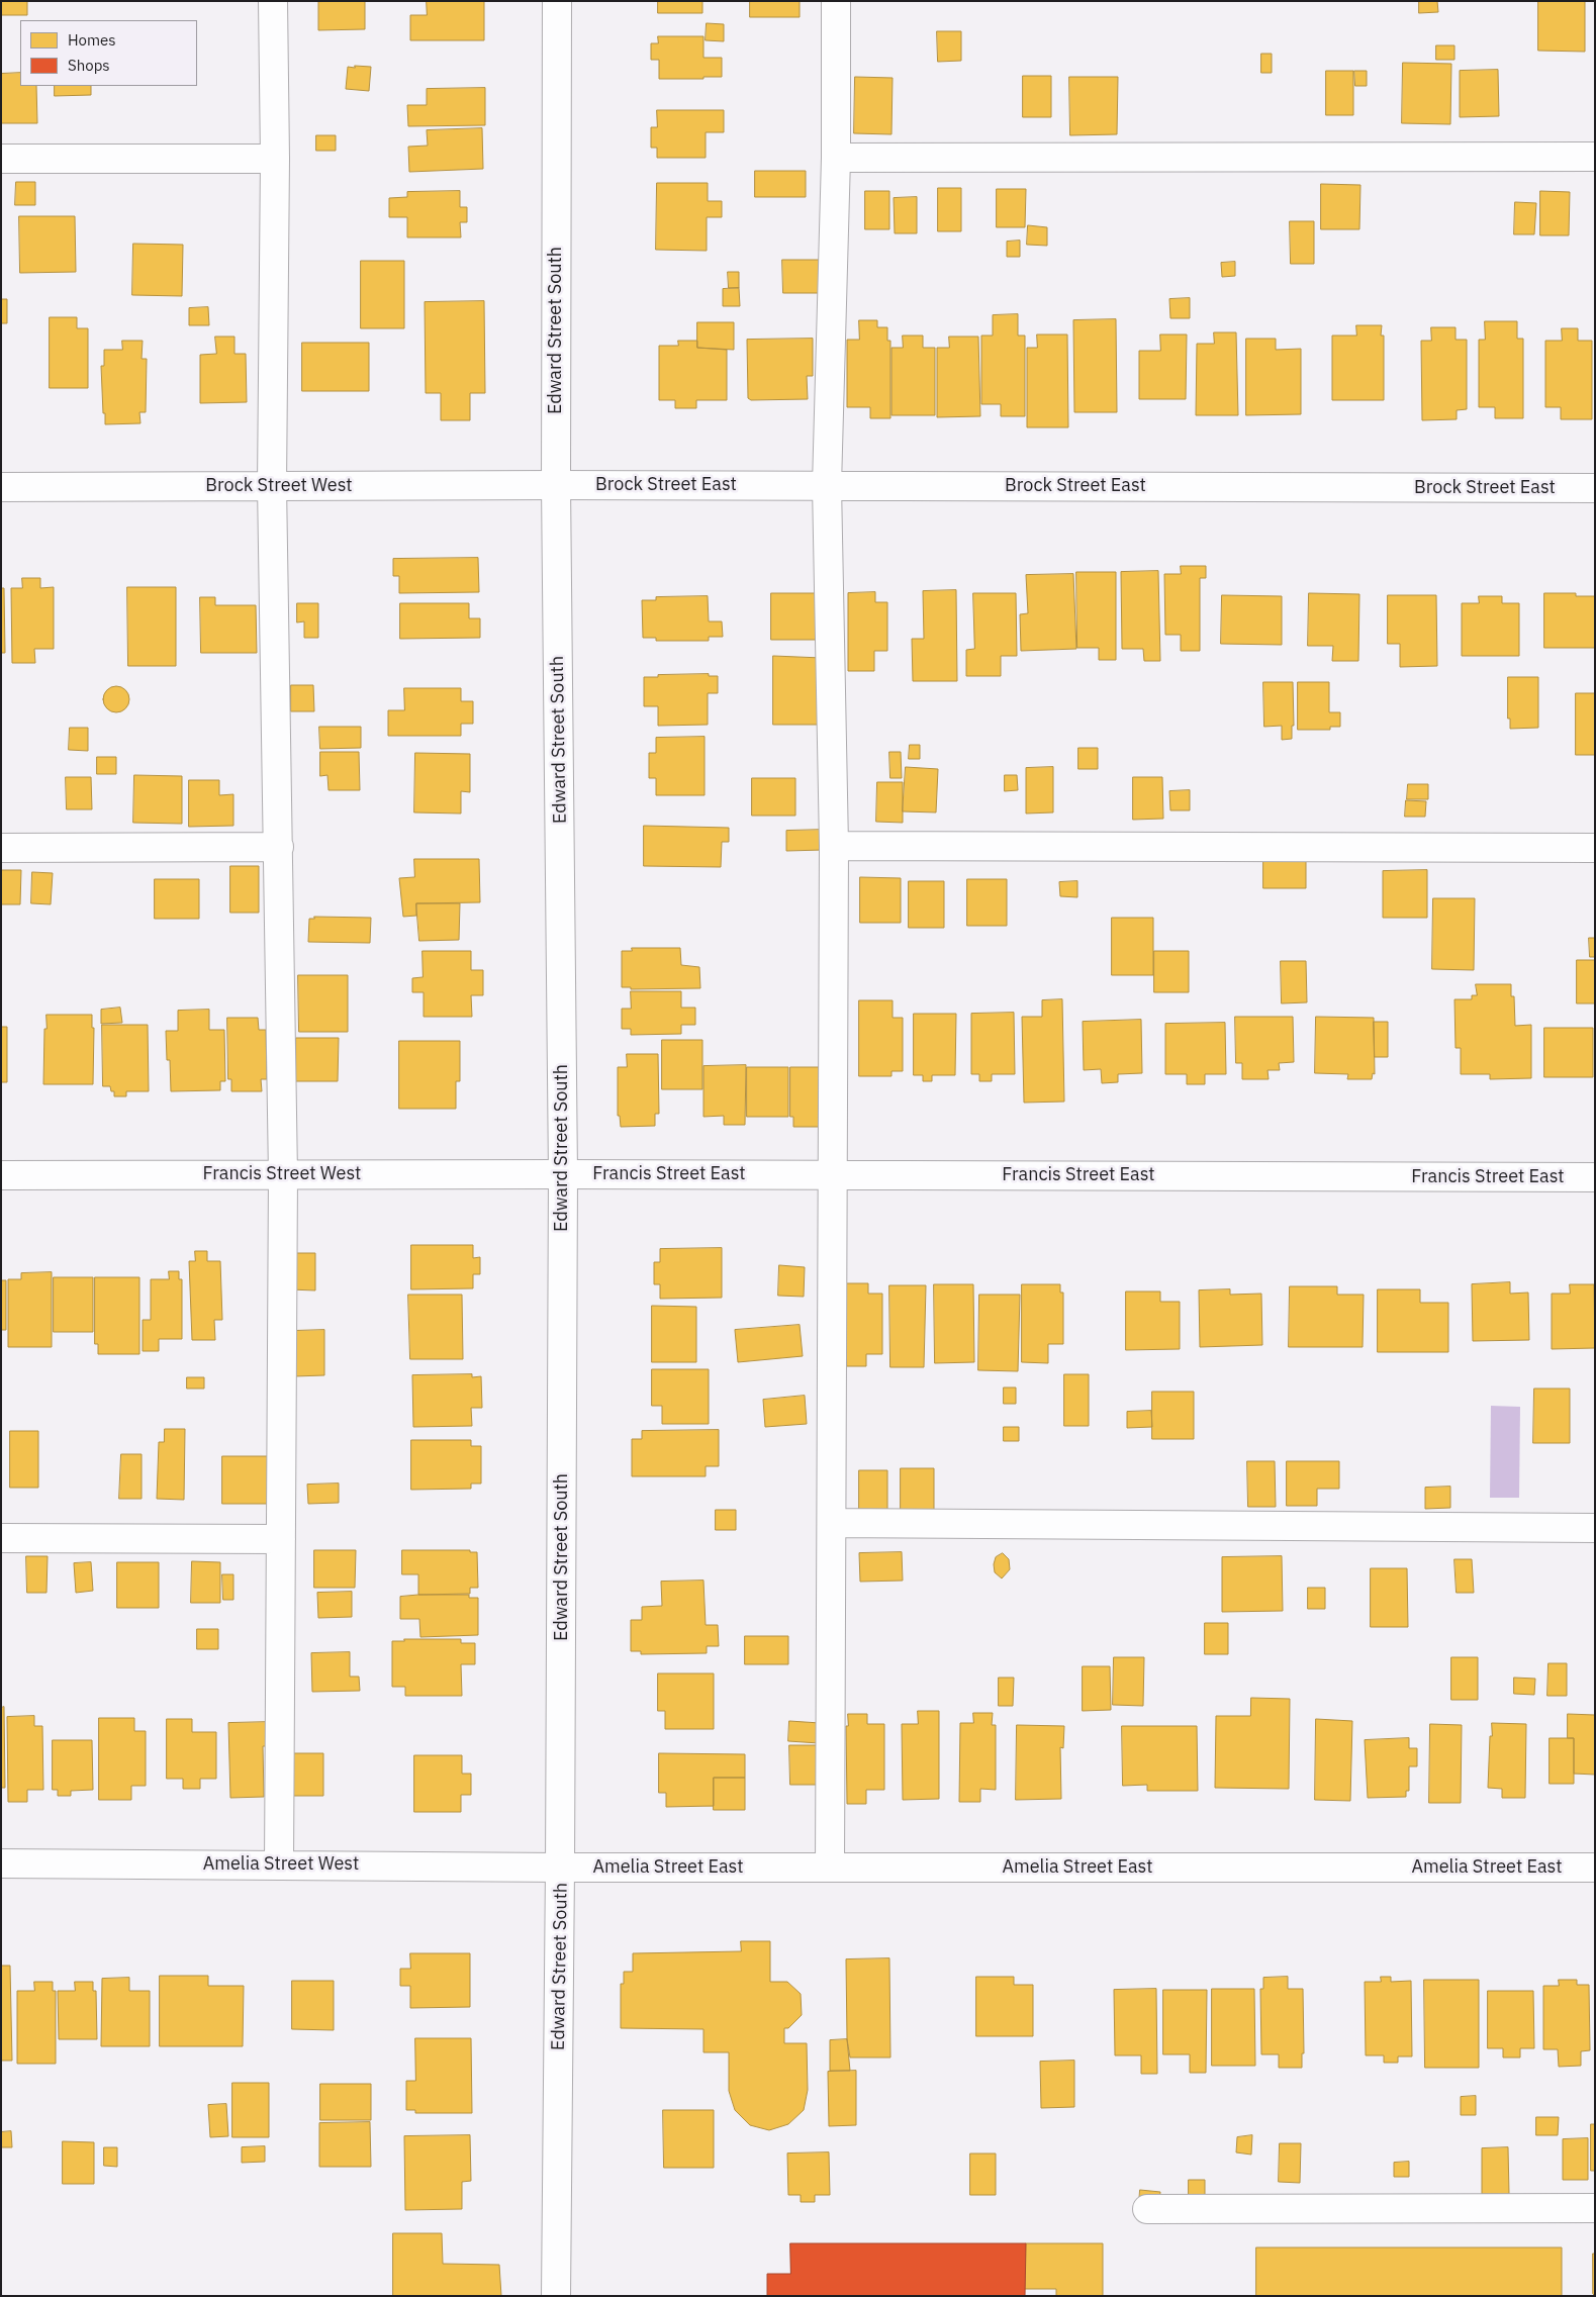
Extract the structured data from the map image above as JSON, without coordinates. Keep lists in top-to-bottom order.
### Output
{
  "streets": {
    "street": [
      "Edward Street South",
      "Brock Street East",
      "Brock Street West",
      "Francis Street West",
      "Francis Street East",
      "Amelia Street West",
      "Amelia Street East"
    ]
  },
  "crossings": [
    ["Edward Street South", "Brock Street East"],
    ["Edward Street South", "Brock Street West"],
    ["Edward Street South", "Francis Street West"],
    ["Edward Street South", "Francis Street East"],
    ["Edward Street South", "Amelia Street West"],
    ["Edward Street South", "Amelia Street East"],
    ["Brock Street East", "Brock Street West"],
    ["Francis Street West", "Francis Street East"],
    ["Amelia Street West", "Amelia Street East"]
  ],
  "legend": ["Homes", "Shops"]
}
